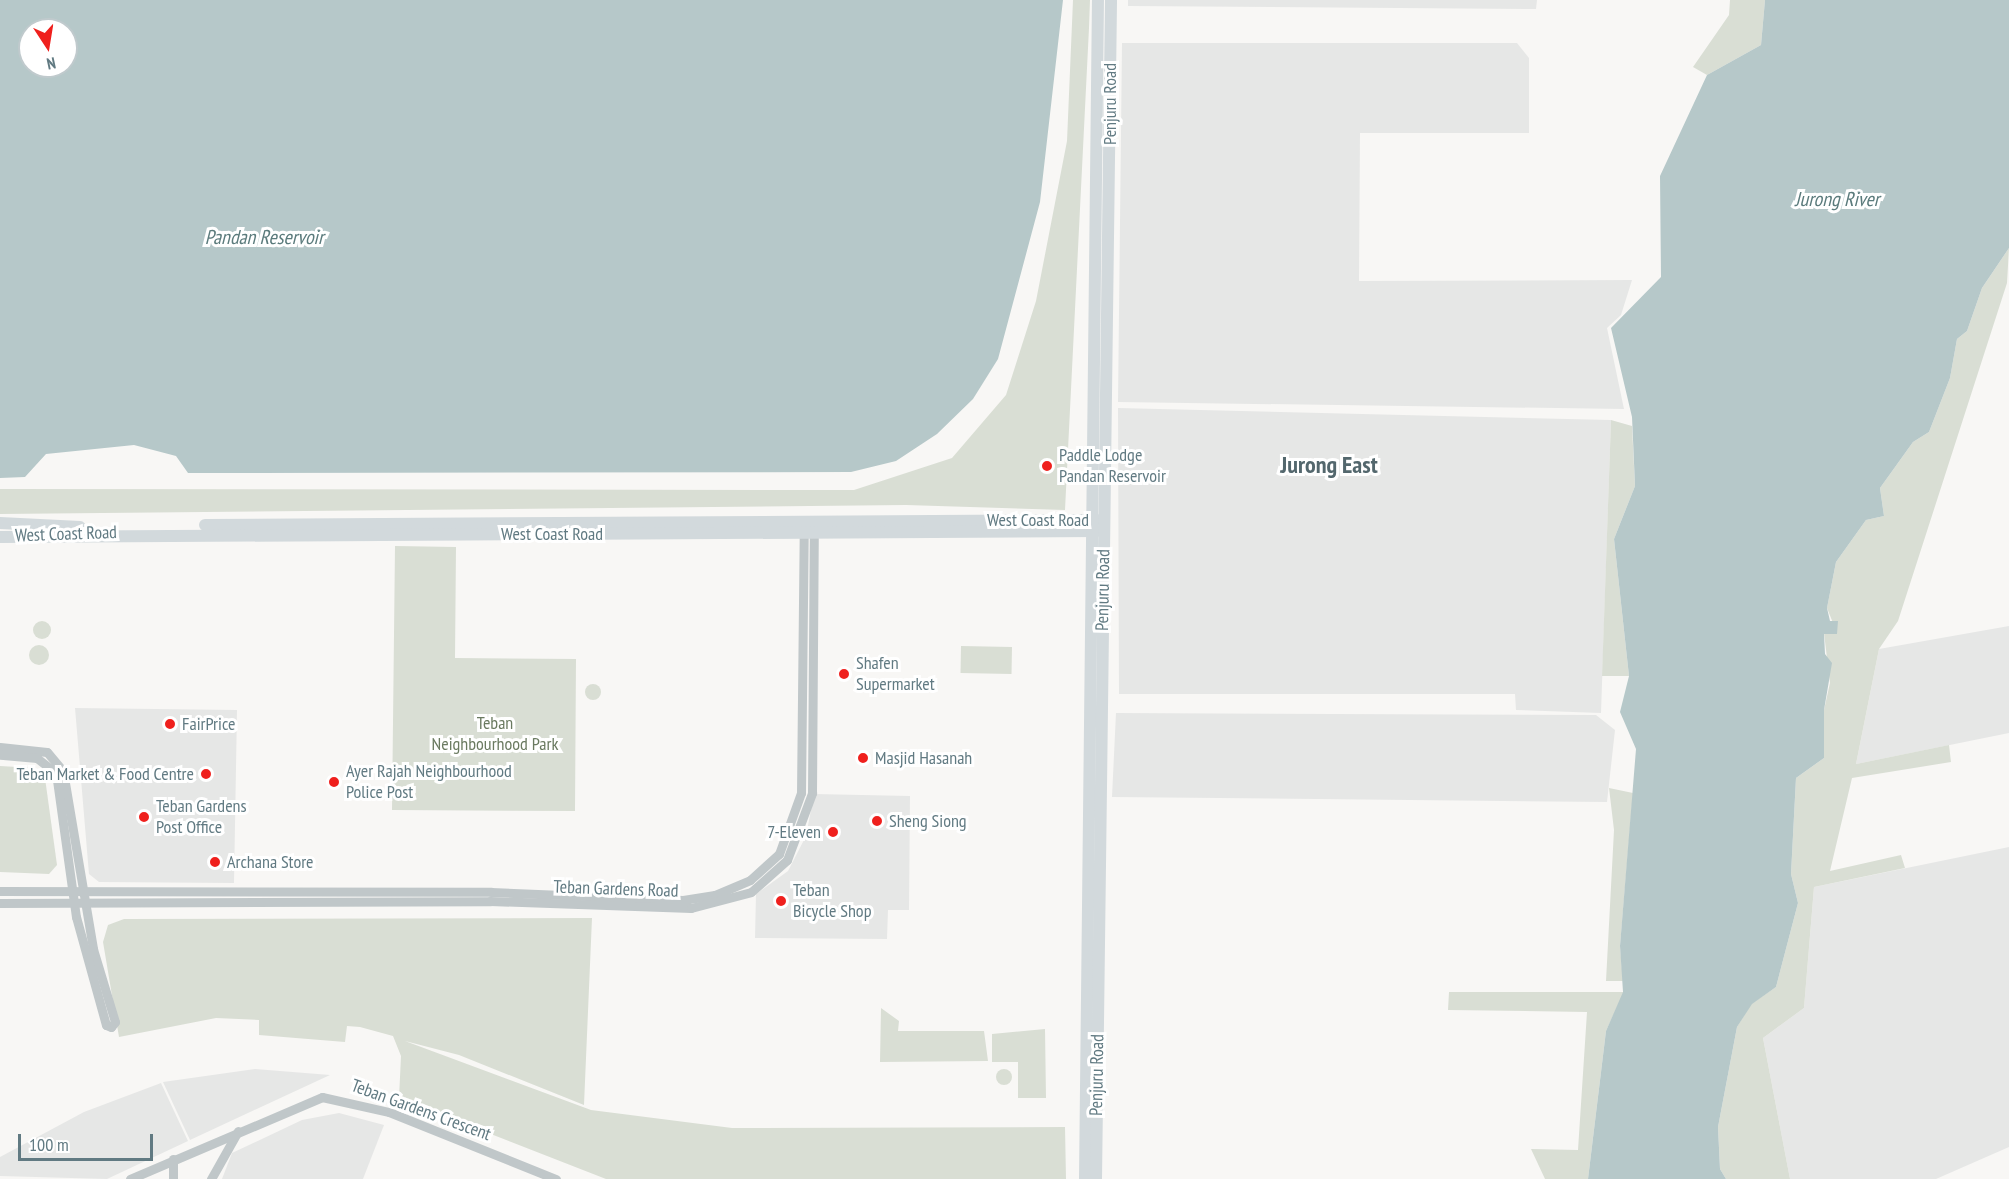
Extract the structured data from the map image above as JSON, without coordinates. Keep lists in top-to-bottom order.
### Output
{
  "streets": {
    "main road": ["Penjuru Road", "West Coast Road"],
    "street": ["Teban Gardens Road", "Teban Gardens Crescent"]
  },
  "crossings": [
    ["Penjuru Road", "West Coast Road"],
    ["West Coast Road", "Teban Gardens Road"]
  ],
  "districts": ["Jurong East"],
  "water": ["Jurong River", "Pandan Reservoir"],
  "parks": ["Teban Neighbourhood Park"],
  "places": [
    "Paddle Lodge Pandan Reservoir",
    "Shafen Supermarket",
    "FairPrice",
    "Masjid Hasanah",
    "Teban Market & Food Centre",
    "Ayer Rajah Neighbourhood Police Post",
    "Teban Gardens Post Office",
    "Sheng Siong",
    "7-Eleven",
    "Archana Store",
    "Teban Bicycle Shop"
  ],
  "scale_bar": "100 m",
  "north": "bottom"
}
